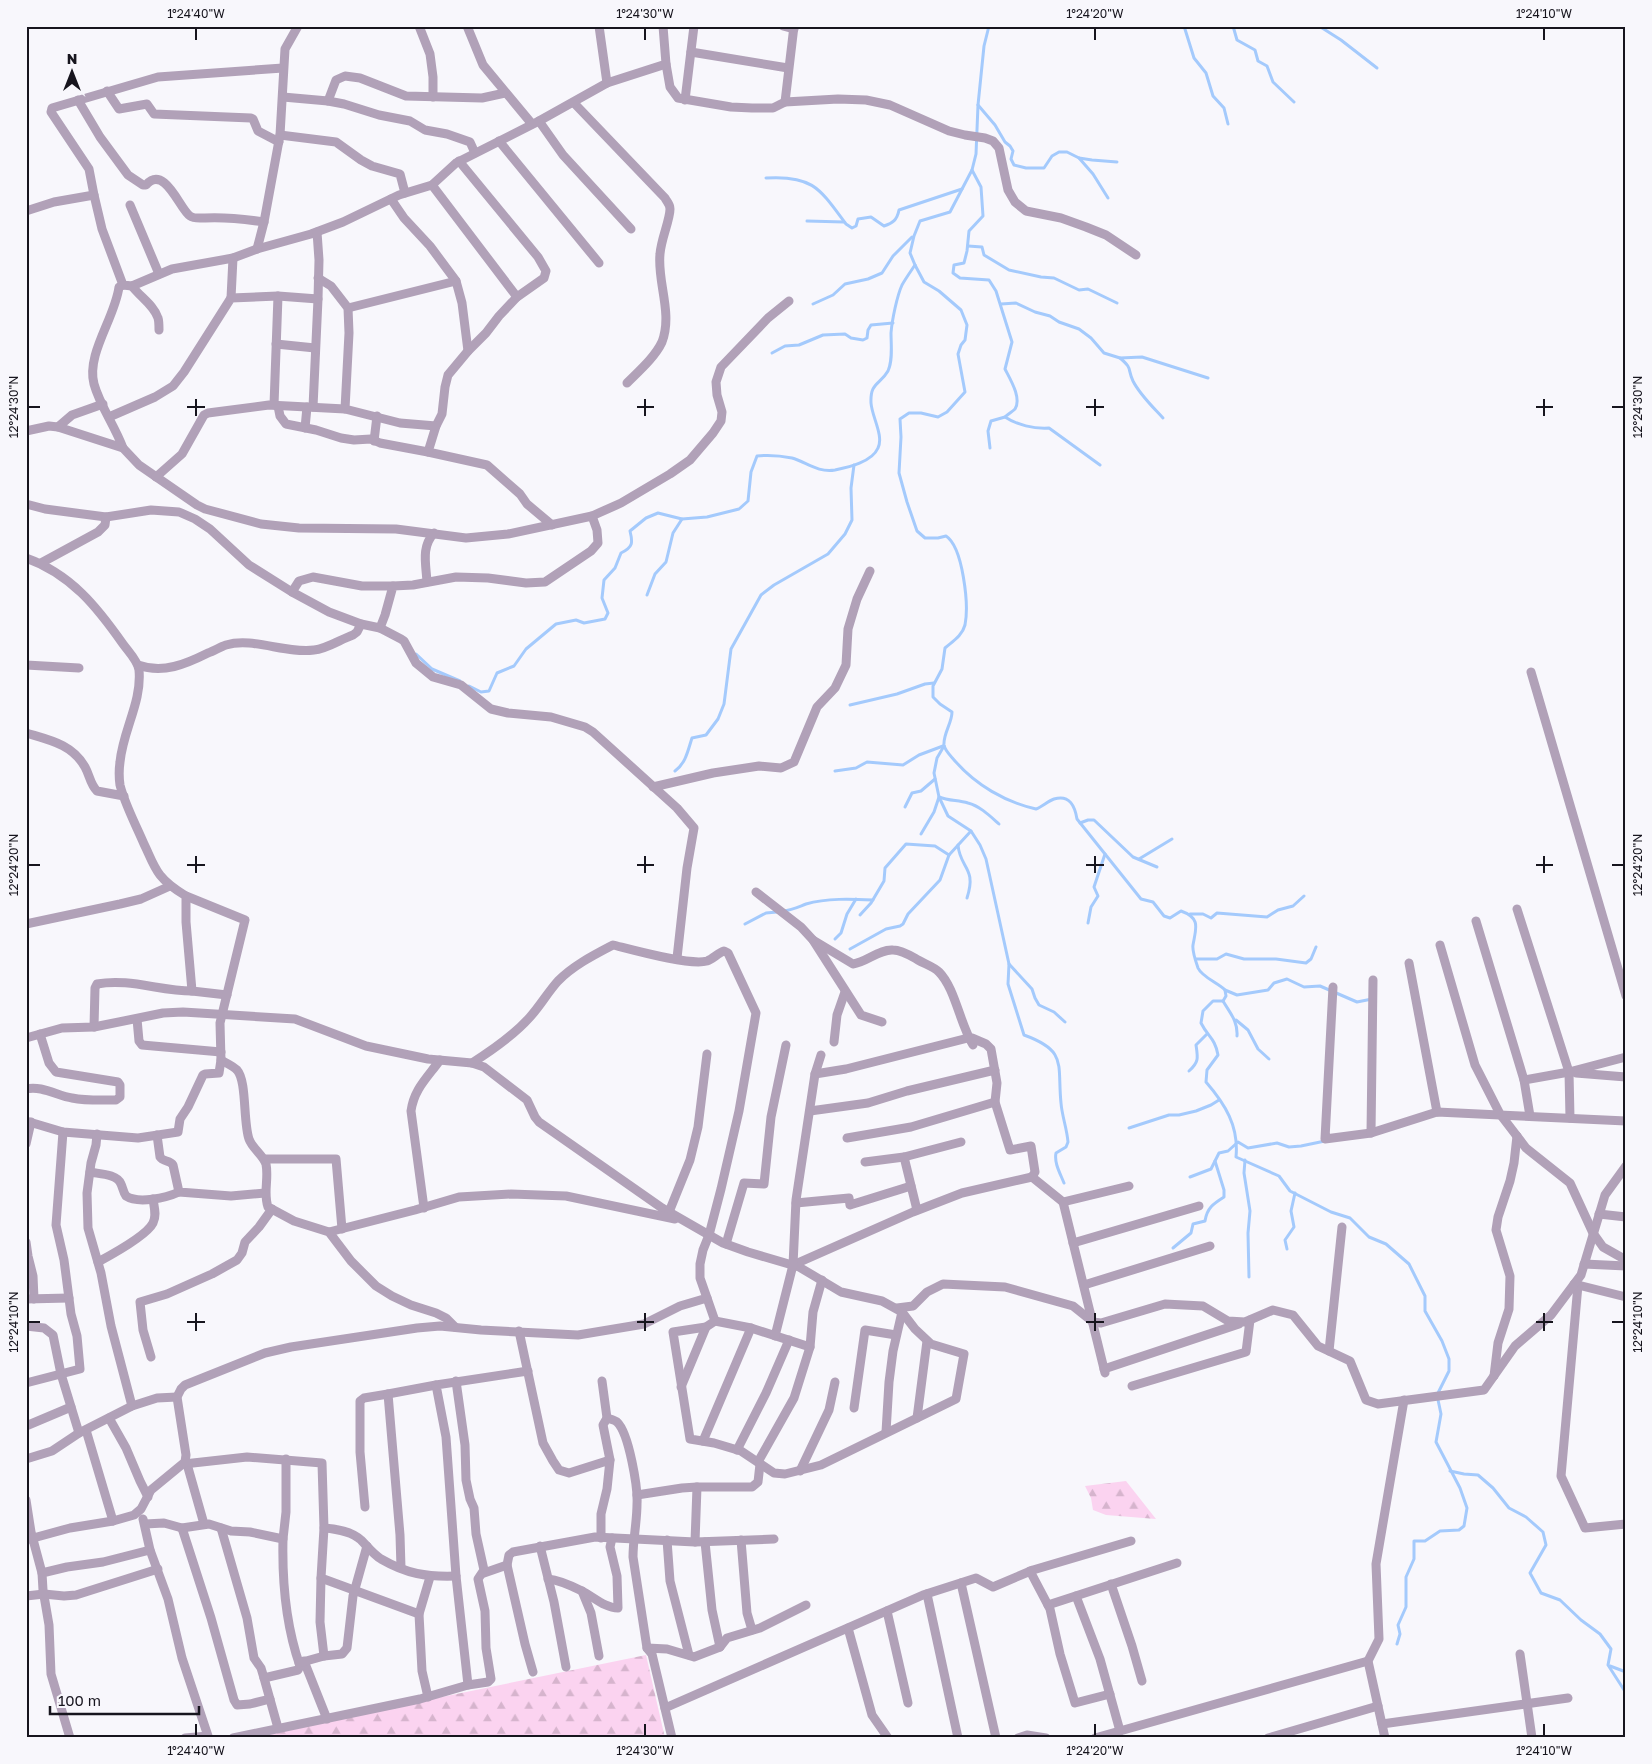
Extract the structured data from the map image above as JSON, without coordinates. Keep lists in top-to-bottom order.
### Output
{
  "scale_bar": "100 m",
  "north": "top",
  "coordinates": [
    "1°24'40\"W",
    "1°24'30\"W",
    "1°24'20\"W",
    "1°24'10\"W",
    "12°24'30\"N",
    "12°24'20\"N",
    "12°24'10\"N"
  ]
}
